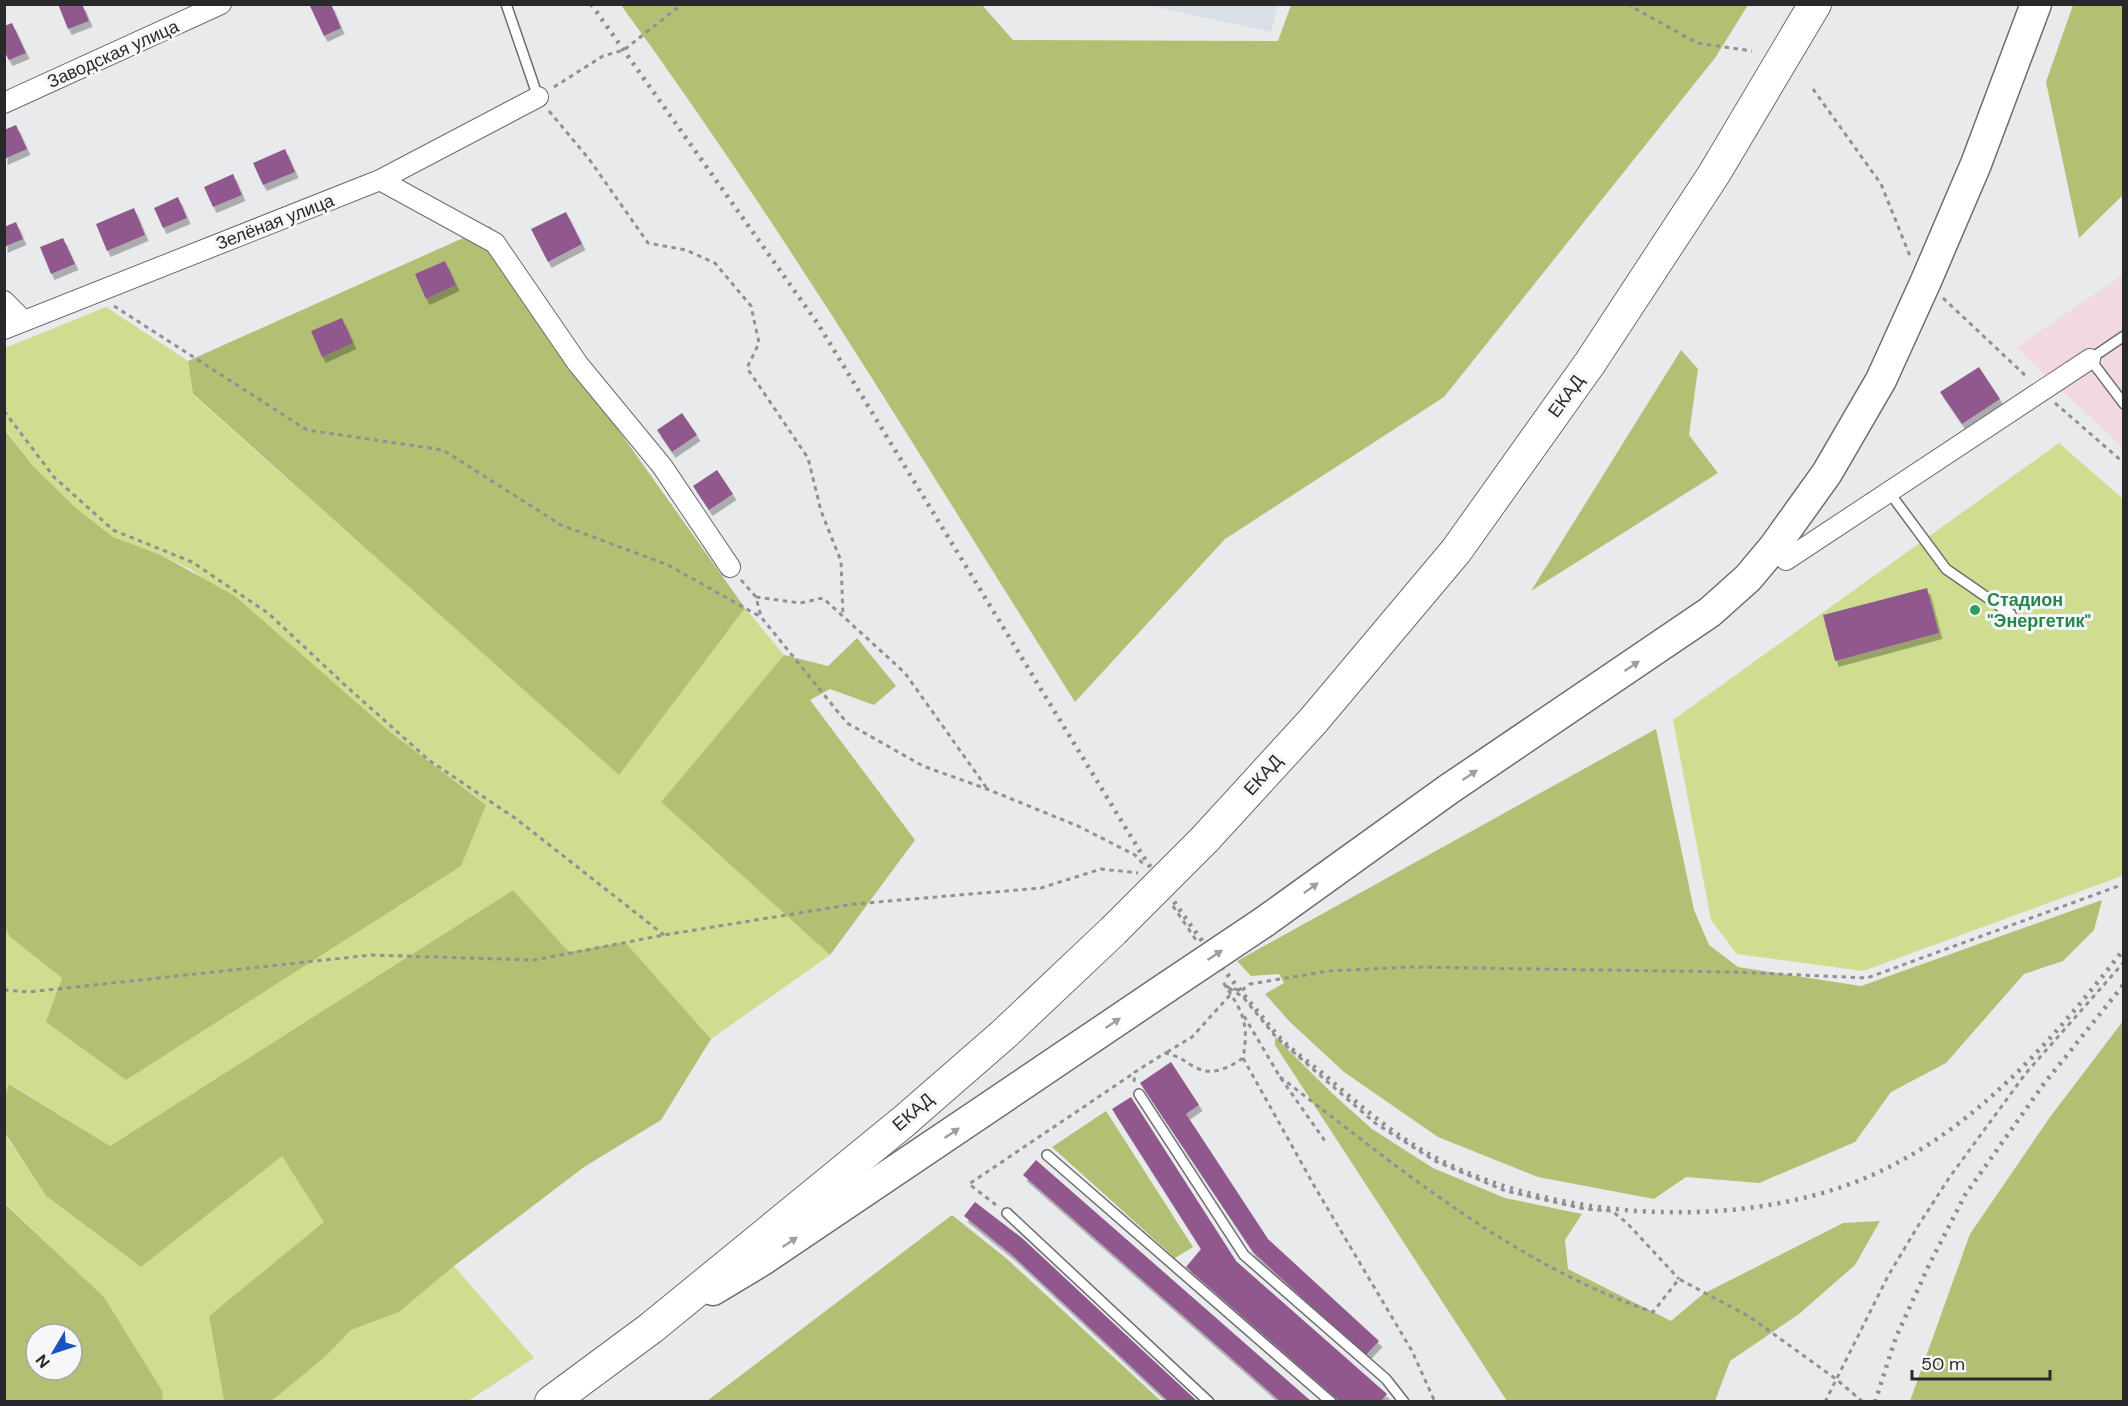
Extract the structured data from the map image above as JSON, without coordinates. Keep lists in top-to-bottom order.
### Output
{
  "streets": {
    "highway": ["ЕКАД"],
    "street": ["Заводская улица", "Зелёная улица"]
  },
  "places": ["Стадион \"Энергетик\""],
  "scale_bar": "50 m",
  "north": "bottom left"
}
